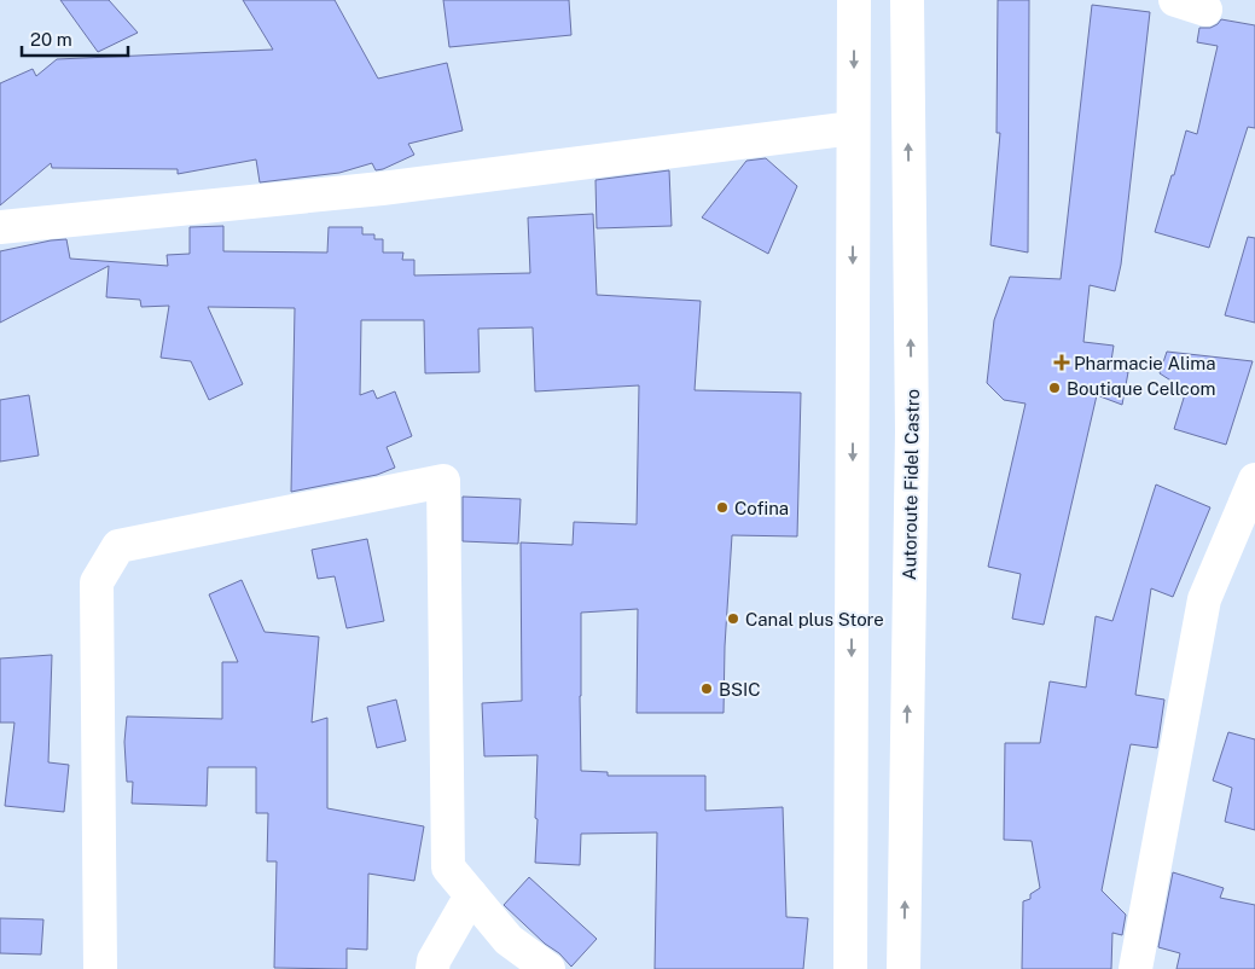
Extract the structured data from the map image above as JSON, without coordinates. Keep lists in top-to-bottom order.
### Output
{
  "streets": {
    "main road": ["Autoroute Fidel Castro"]
  },
  "places": {
    "health": ["Pharmacie Alima"],
    "other": [
      "Boutique Cellcom",
      "Cofina",
      "Canal plus Store",
      "BSIC"
    ]
  },
  "scale_bar": "20 m"
}
